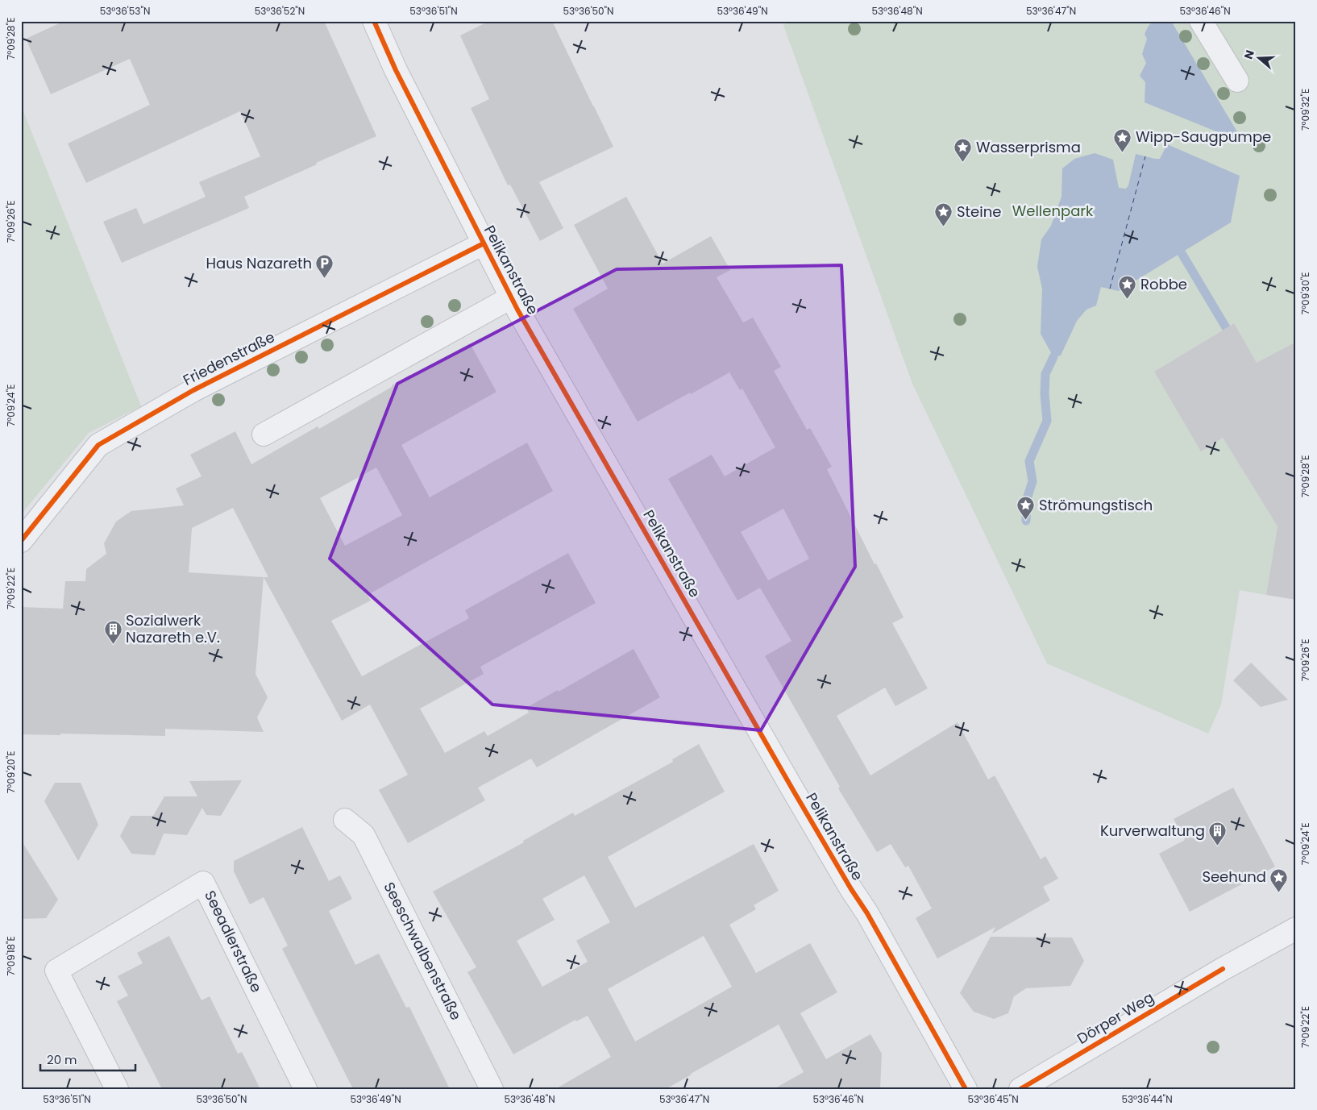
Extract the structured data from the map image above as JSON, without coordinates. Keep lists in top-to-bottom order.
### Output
{
  "streets": {
    "street": [
      "Pelikanstraße",
      "Friedenstraße",
      "Seeadlerstraße",
      "Seeschwalbenstraße",
      "Dörper Weg"
    ]
  },
  "crossings": [
    ["Pelikanstraße", "Friedenstraße"]
  ],
  "parks": ["Wellenpark"],
  "places": {
    "place": [
      "Wipp-Saugpumpe",
      "Wasserprisma",
      "Steine",
      "Robbe",
      "Strömungstisch",
      "Seehund"
    ],
    "parking": ["Haus Nazareth"],
    "building": ["Sozialwerk Nazareth e.V.", "Kurverwaltung"]
  },
  "scale_bar": "20 m",
  "north": "left",
  "coordinates": [
    "53°36'53\"N",
    "53°36'52\"N",
    "53°36'51\"N",
    "53°36'50\"N",
    "53°36'49\"N",
    "53°36'48\"N",
    "53°36'47\"N",
    "53°36'46\"N",
    "7°09'28\"E",
    "7°09'32\"E",
    "7°09'26\"E",
    "7°09'30\"E",
    "7°09'24\"E",
    "7°09'22\"E",
    "7°09'20\"E",
    "7°09'18\"E",
    "53°36'45\"N",
    "53°36'44\"N"
  ]
}
